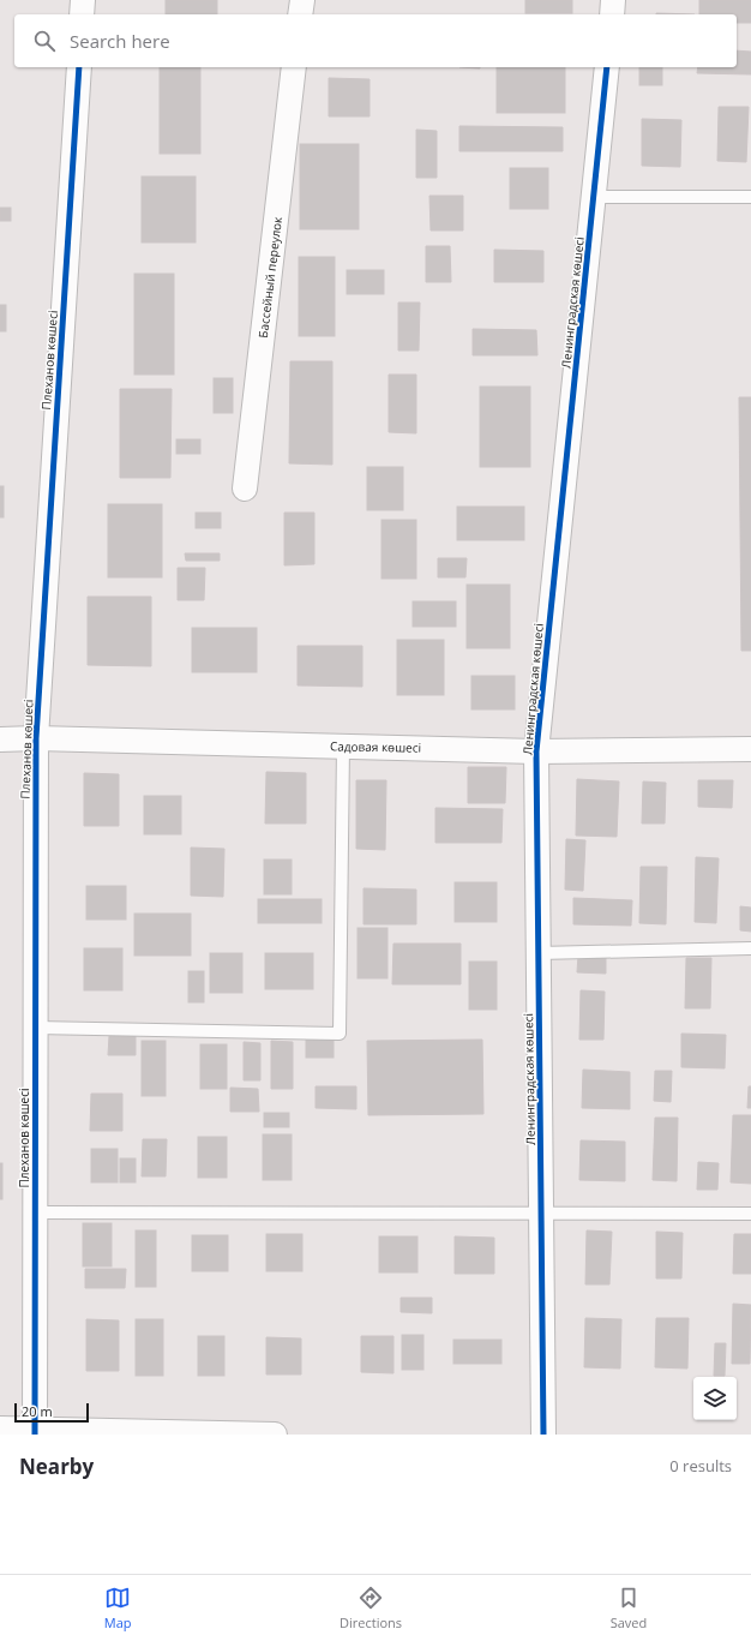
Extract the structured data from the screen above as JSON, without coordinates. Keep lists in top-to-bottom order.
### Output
{
  "streets": {
    "street": [
      "Бассейный переулок",
      "Ленинградская көшесі",
      "Плеханов көшесі",
      "Садовая көшесі"
    ]
  },
  "crossings": [
    ["Ленинградская көшесі", "Садовая көшесі"],
    ["Плеханов көшесі", "Садовая көшесі"]
  ],
  "scale_bar": "20 m",
  "page": {
    "search": "Search here",
    "scale": "20 m",
    "heading": ["Nearby", "0 results"],
    "nav": ["Map", "Directions", "Saved"]
  }
}
